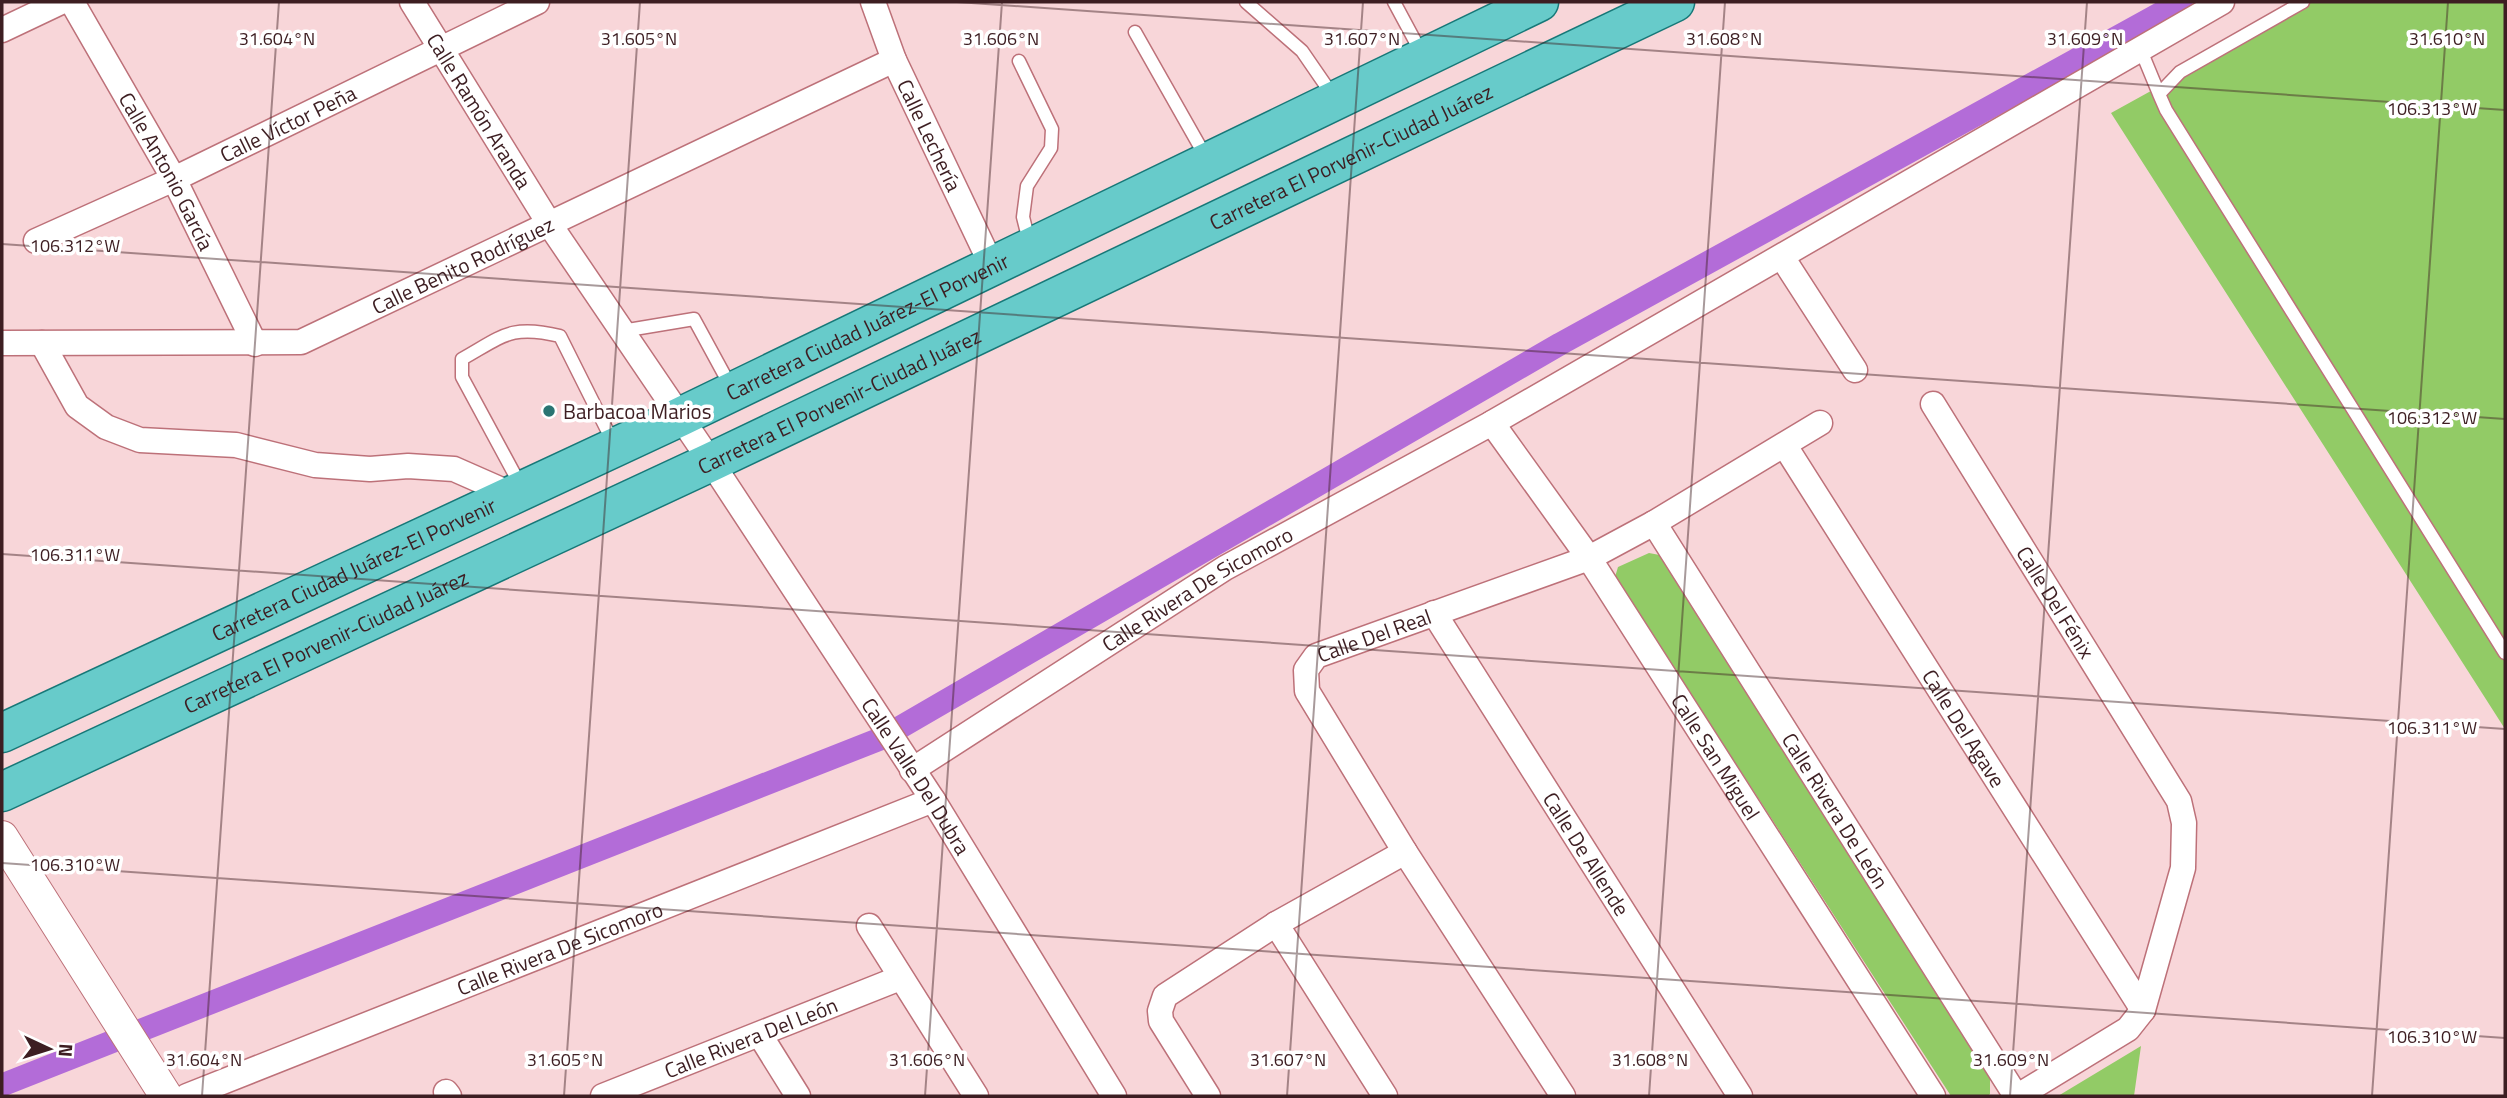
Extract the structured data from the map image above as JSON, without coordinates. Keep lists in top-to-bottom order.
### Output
{
  "streets": {
    "main road": ["Carretera El Porvenir-Ciudad Juárez", "Carretera Ciudad Juárez-El Porvenir"],
    "street": [
      "Calle Ramón Aranda",
      "Calle Víctor Peña",
      "Calle Lechería",
      "Calle Antonio García",
      "Calle Benito Rodríguez",
      "Calle Rivera De Sicomoro",
      "Calle Del Fénix",
      "Calle Del Real",
      "Calle Del Agave",
      "Calle San Miguel",
      "Calle Valle Del Dubra",
      "Calle Rivera De León",
      "Calle De Allende",
      "Calle Rivera Del León"
    ]
  },
  "crossings": [
    ["Calle Ramón Aranda", "Calle Víctor Peña"],
    ["Calle Ramón Aranda", "Carretera El Porvenir-Ciudad Juárez"],
    ["Calle Ramón Aranda", "Calle Benito Rodríguez"],
    ["Calle Ramón Aranda", "Carretera Ciudad Juárez-El Porvenir"],
    ["Calle Ramón Aranda", "Calle Valle Del Dubra"],
    ["Calle Víctor Peña", "Calle Antonio García"],
    ["Calle Lechería", "Calle Benito Rodríguez"],
    ["Calle Lechería", "Carretera Ciudad Juárez-El Porvenir"],
    ["Carretera El Porvenir-Ciudad Juárez", "Calle Valle Del Dubra"],
    ["Calle Antonio García", "Calle Benito Rodríguez"],
    ["Calle Rivera De Sicomoro", "Calle San Miguel"],
    ["Calle Rivera De Sicomoro", "Calle Valle Del Dubra"],
    ["Calle Del Fénix", "Calle Del Agave"],
    ["Calle Del Real", "Calle Del Agave"],
    ["Calle Del Real", "Calle San Miguel"],
    ["Calle Del Real", "Calle Rivera De León"],
    ["Calle Del Real", "Calle De Allende"]
  ],
  "places": ["Barbacoa Marios"],
  "north": "right",
  "coordinates": [
    "31.604°N",
    "31.605°N",
    "31.606°N",
    "31.607°N",
    "31.608°N",
    "31.609°N",
    "31.610°N",
    "106.313°W",
    "106.312°W",
    "106.311°W",
    "106.310°W"
  ]
}
